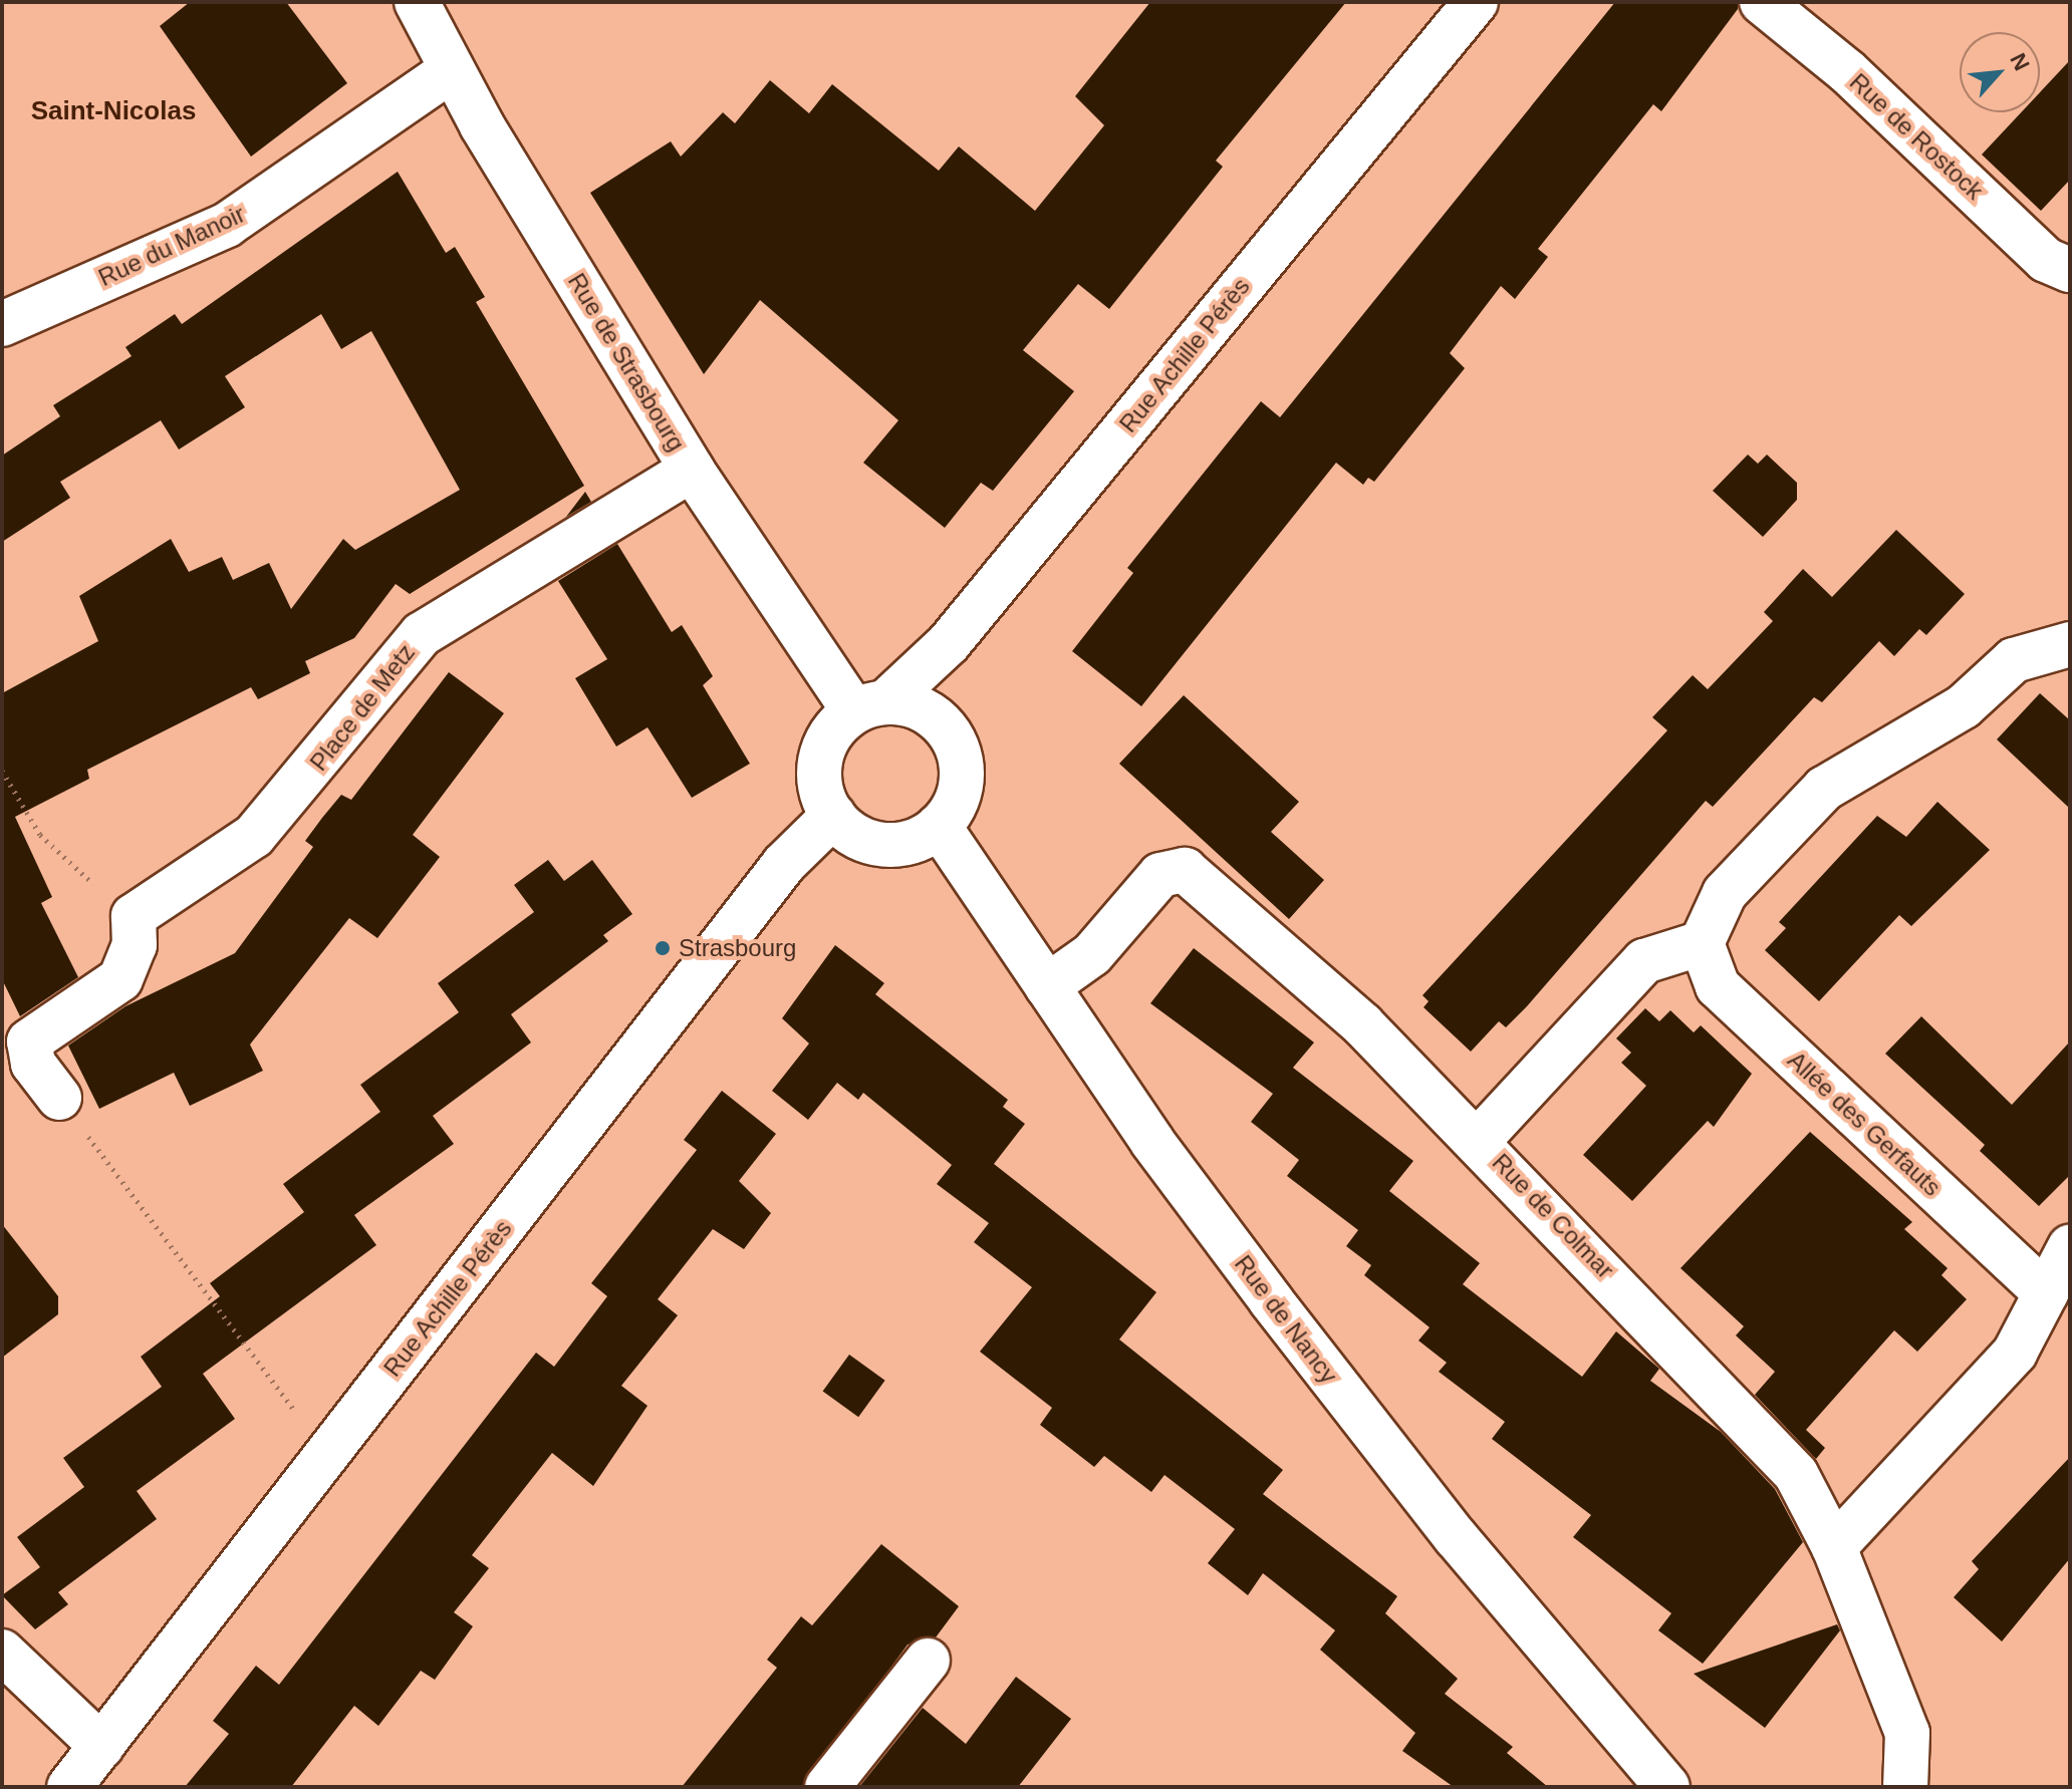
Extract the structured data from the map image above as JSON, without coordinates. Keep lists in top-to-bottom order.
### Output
{
  "streets": {
    "street": [
      "Rue de Rostock",
      "Rue du Manoir",
      "Rue Achille Pérès",
      "Rue de Strasbourg",
      "Place de Metz",
      "Allée des Gerfauts",
      "Rue de Colmar",
      "Rue de Nancy"
    ]
  },
  "crossings": [
    ["Rue du Manoir", "Rue de Strasbourg"],
    ["Rue Achille Pérès", "Rue de Strasbourg"],
    ["Rue Achille Pérès", "Rue de Nancy"],
    ["Rue de Strasbourg", "Place de Metz"],
    ["Rue de Strasbourg", "Rue de Nancy"],
    ["Rue de Colmar", "Rue de Nancy"]
  ],
  "districts": ["Saint-Nicolas"],
  "places": ["Strasbourg"],
  "north": "top right"
}
